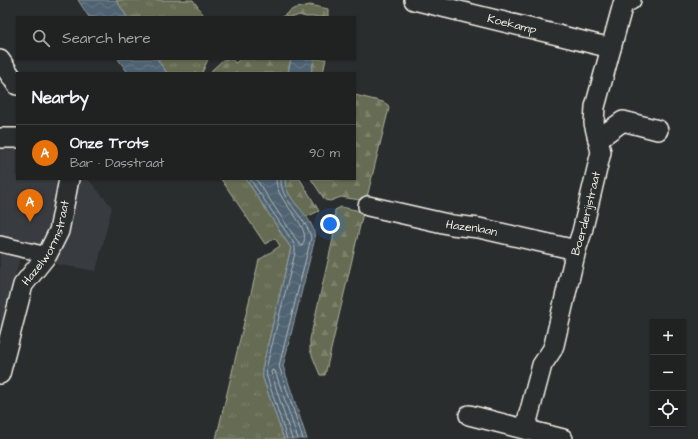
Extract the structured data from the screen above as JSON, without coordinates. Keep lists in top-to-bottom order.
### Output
{
  "streets": {
    "street": [
      "Koekamp",
      "Boerderijstraat",
      "Hazenlaan",
      "Hazelwormstraat"
    ]
  },
  "crossings": [
    ["Koekamp", "Boerderijstraat"],
    ["Boerderijstraat", "Hazenlaan"]
  ],
  "page": {
    "search": "Search here",
    "heading": "Nearby",
    "list": [
      {
        "mark": "A",
        "name": "Onze Trots",
        "note": "Bar · Dasstraat",
        "value": "90 m"
      }
    ],
    "pins": "A",
    "map_buttons": ["+", "−"]
  }
}
